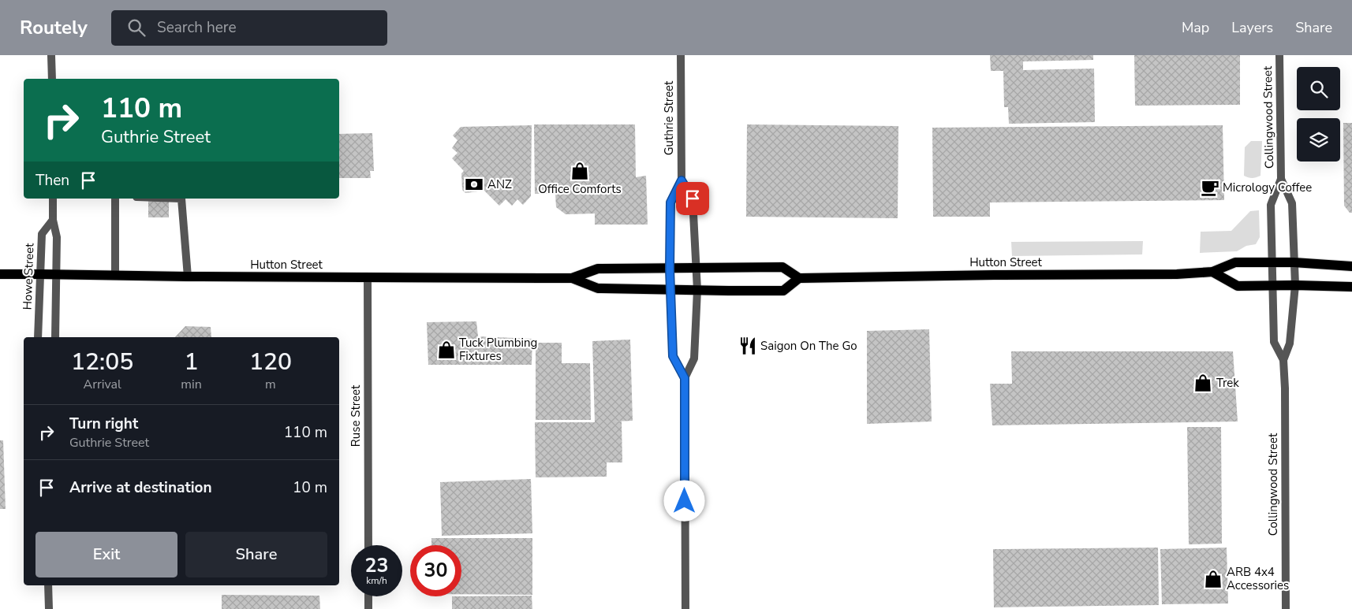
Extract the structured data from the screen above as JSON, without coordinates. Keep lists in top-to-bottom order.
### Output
{
  "streets": {
    "main road": ["Hutton Street"],
    "street": [
      "Collingwood Street",
      "Guthrie Street",
      "Howe Street",
      "Ruse Street"
    ]
  },
  "crossings": [
    ["Collingwood Street", "Hutton Street"],
    ["Guthrie Street", "Hutton Street"],
    ["Hutton Street", "Howe Street"],
    ["Hutton Street", "Ruse Street"]
  ],
  "places": {
    "shop": [
      "Office Comforts",
      "Tuck Plumbing Fixtures",
      "Trek",
      "ARB 4x4 Accessories"
    ],
    "bank": ["ANZ"],
    "cafe": ["Micrology Coffee"],
    "restaurant": ["Saigon On The Go"]
  },
  "page": {
    "header": "Routely",
    "search": "Search here",
    "nav": ["Map", "Layers", "Share"],
    "turn": ["110 m", "Guthrie Street"],
    "then": "Then",
    "eta": [
      "12:05",
      "Arrival",
      "1",
      "min",
      "120",
      "m"
    ],
    "list": [
      {
        "name": "Turn right",
        "note": "Guthrie Street",
        "value": "110 m"
      },
      {
        "name": "Arrive at destination",
        "value": "10 m"
      }
    ],
    "buttons": ["Exit", "Share"],
    "speed": "23 km/h",
    "limit": "30"
  }
}
